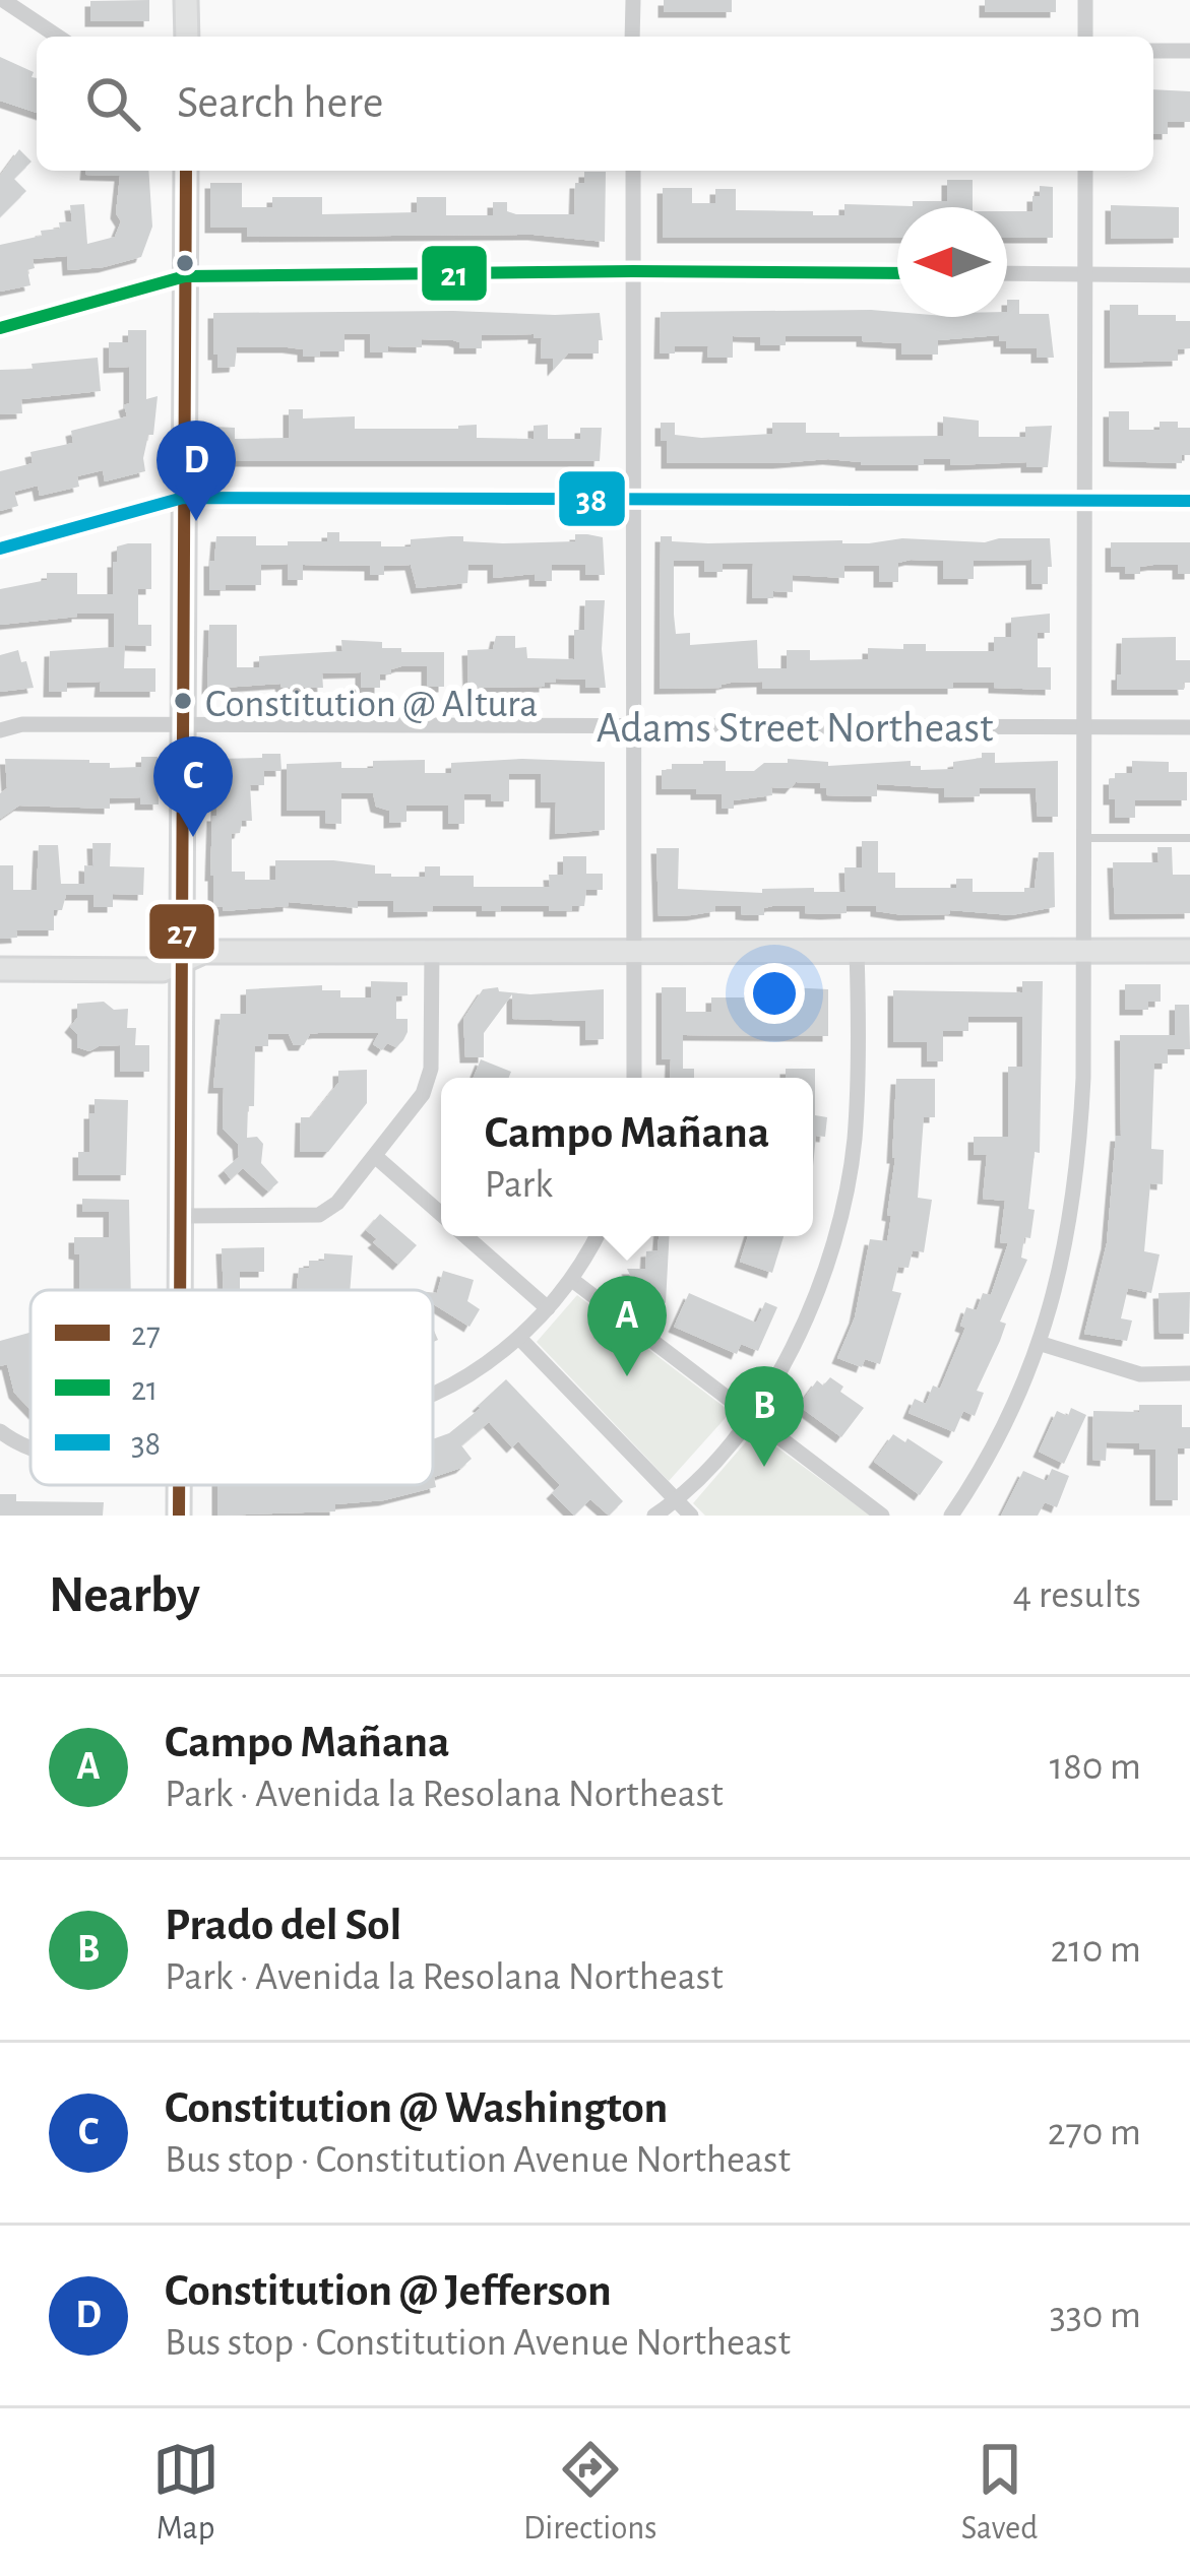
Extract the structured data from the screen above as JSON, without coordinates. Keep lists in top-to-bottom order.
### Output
{
  "streets": {
    "street": ["Adams Street Northeast"]
  },
  "places": ["Constitution @ Altura"],
  "lines": ["transit line 27", "transit line 21", "transit line 38"],
  "legend": ["27", "21", "38"],
  "north": "left",
  "page": {
    "search": "Search here",
    "pins": [
      "D",
      "C",
      "A",
      "B"
    ],
    "popup": ["Campo Mañana", "Park"],
    "heading": ["Nearby", "4 results"],
    "list": [
      {
        "mark": "A",
        "name": "Campo Mañana",
        "note": "Park · Avenida la Resolana Northeast",
        "value": "180 m"
      },
      {
        "mark": "B",
        "name": "Prado del Sol",
        "note": "Park · Avenida la Resolana Northeast",
        "value": "210 m"
      },
      {
        "mark": "C",
        "name": "Constitution @ Washington",
        "note": "Bus stop · Constitution Avenue Northeast",
        "value": "270 m"
      },
      {
        "mark": "D",
        "name": "Constitution @ Jefferson",
        "note": "Bus stop · Constitution Avenue Northeast",
        "value": "330 m"
      }
    ],
    "nav": ["Map", "Directions", "Saved"]
  }
}
